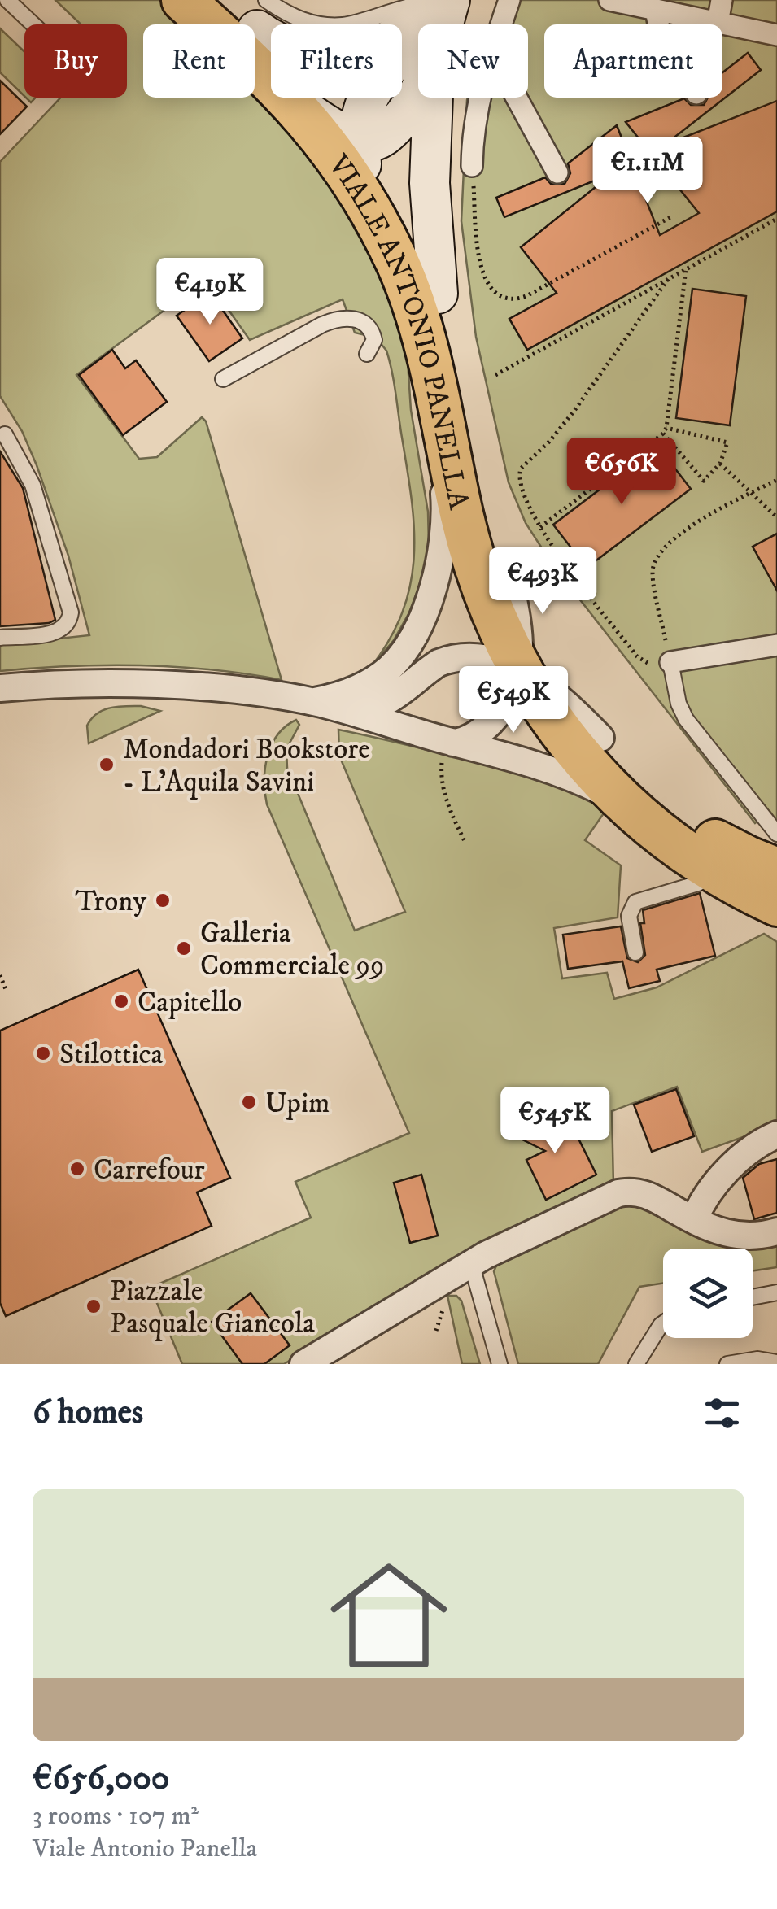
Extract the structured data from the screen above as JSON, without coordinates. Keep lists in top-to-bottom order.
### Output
{
  "streets": {
    "main road": ["VIALE ANTONIO PANELLA"]
  },
  "places": [
    "Mondadori Bookstore - L'Aquila Savini",
    "Trony",
    "Galleria Commerciale 99",
    "Capitello",
    "Stilottica",
    "Upim",
    "Carrefour",
    "Piazzale Pasquale Giancola"
  ],
  "page": {
    "chip": [
      "Buy",
      "Rent",
      "Filters",
      "New",
      "Apartment"
    ],
    "price": [
      "€1.11M",
      "€419K",
      "€656K",
      "€493K",
      "€549K",
      "€545K"
    ],
    "heading": "6 homes",
    "list": [
      {
        "name": "€656,000",
        "note": "3 rooms · 107 m² · Viale Antonio Panella"
      }
    ]
  }
}
